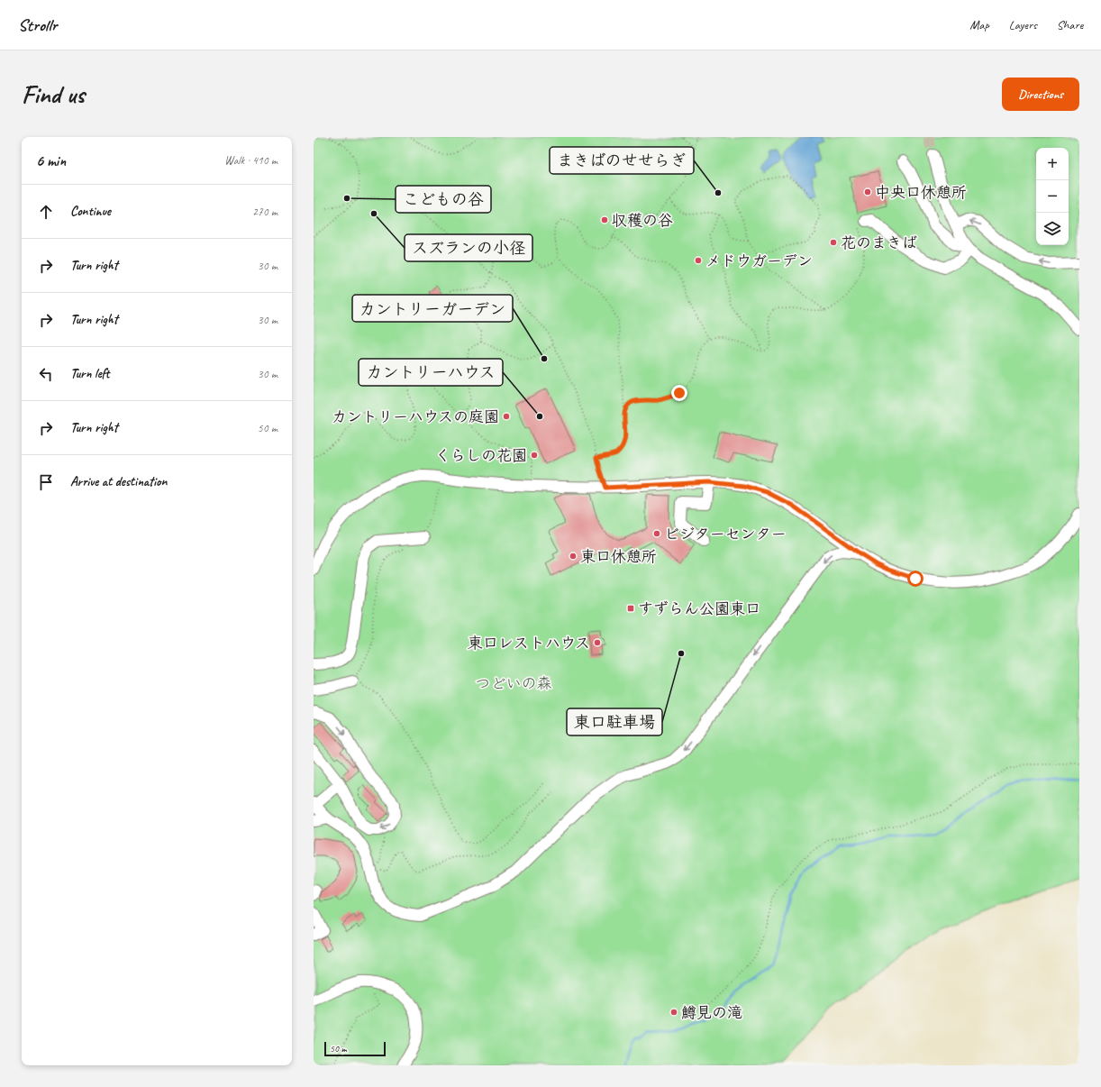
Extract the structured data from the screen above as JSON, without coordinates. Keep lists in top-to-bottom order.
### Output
{
  "parks": ["つどいの森"],
  "places": {
    "other": [
      "中央口休憩所",
      "まきばのせせらぎ",
      "こどもの谷",
      "スズランの小径",
      "収穫の谷",
      "花のまきば",
      "メドウガーデン",
      "カントリーガーデン",
      "カントリーハウスの庭園",
      "カントリーハウス",
      "くらしの花園",
      "ビジターセンター",
      "東口休憩所",
      "東口レストハウス",
      "東口駐車場",
      "鱒見の滝"
    ],
    "transit": ["すずらん公園東口"]
  },
  "scale_bar": "50 m",
  "page": {
    "header": "Strollr",
    "nav": ["Map", "Layers", "Share"],
    "buttons": "Directions",
    "title": "Find us",
    "heading": ["6 min", "Walk · 410 m"],
    "map_buttons": ["+", "−"],
    "list": [
      ["Continue", "270 m"],
      ["Turn right", "30 m"],
      ["Turn right", "30 m"],
      ["Turn left", "30 m"],
      ["Turn right", "50 m"],
      "Arrive at destination"
    ],
    "scale": "50 m"
  }
}
